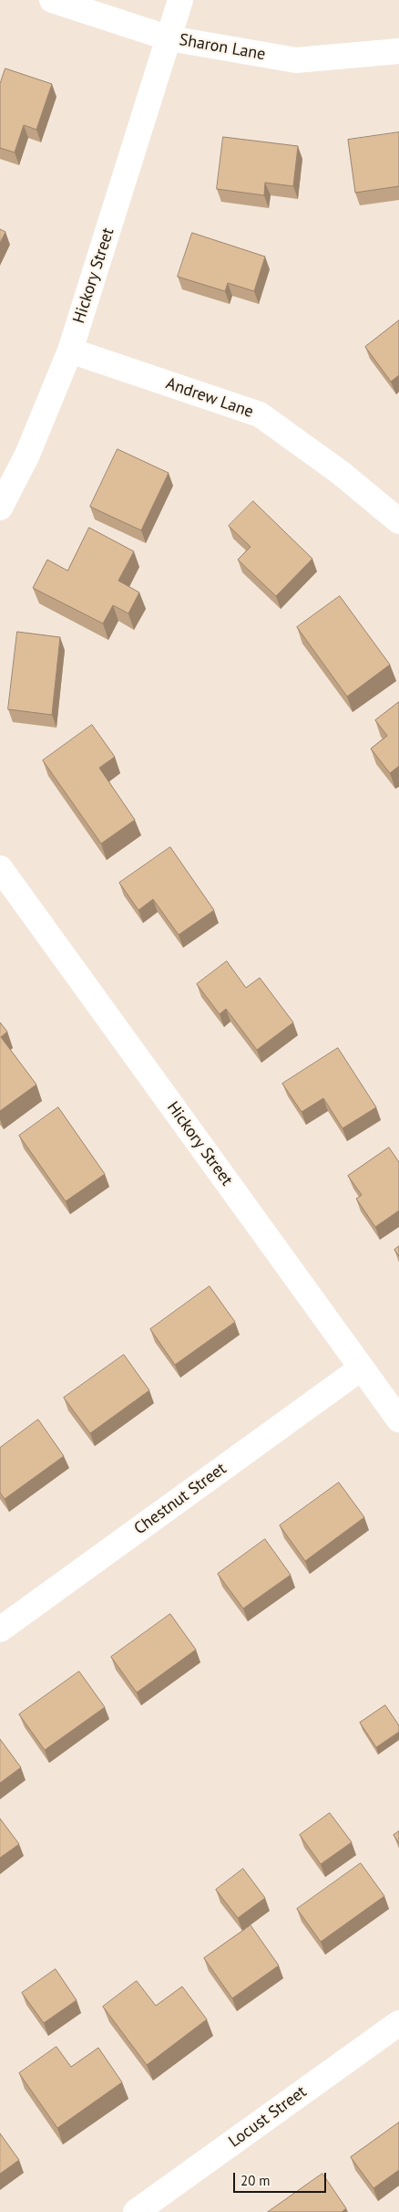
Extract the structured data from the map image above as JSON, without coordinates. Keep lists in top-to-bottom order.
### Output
{
  "streets": {
    "street": [
      "Sharon Lane",
      "Hickory Street",
      "Andrew Lane",
      "Chestnut Street",
      "Locust Street"
    ]
  },
  "crossings": [
    ["Sharon Lane", "Hickory Street"],
    ["Hickory Street", "Andrew Lane"],
    ["Hickory Street", "Chestnut Street"]
  ],
  "scale_bar": "20 m"
}
